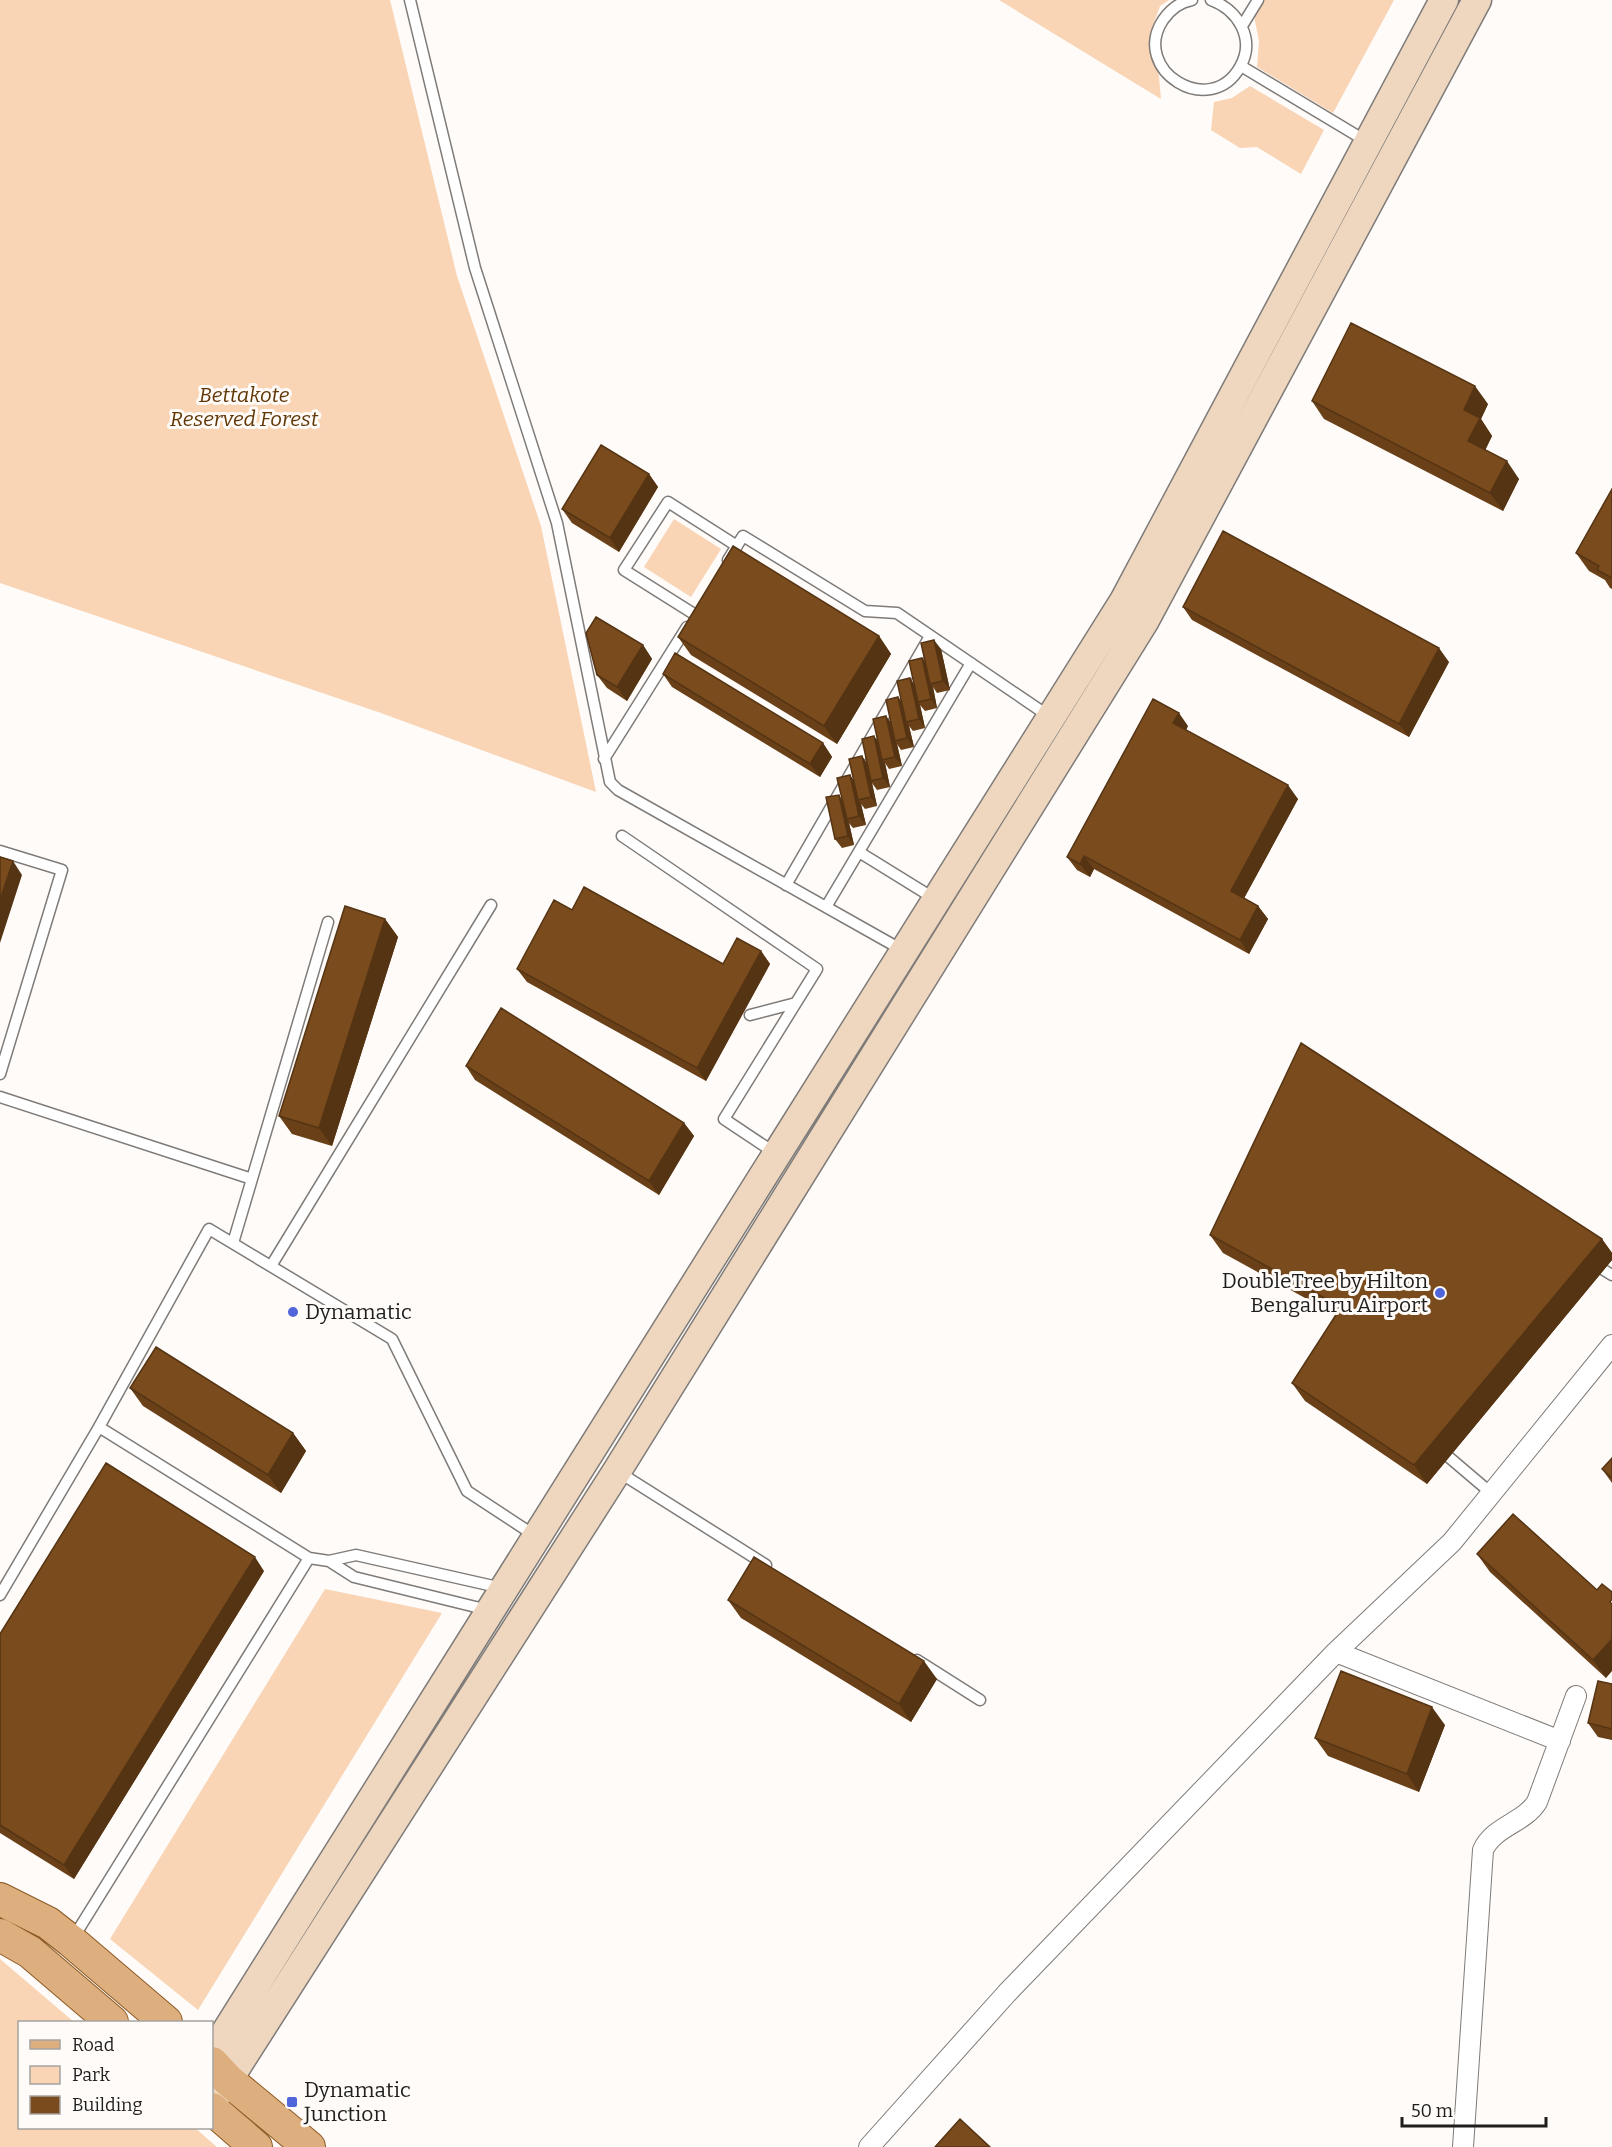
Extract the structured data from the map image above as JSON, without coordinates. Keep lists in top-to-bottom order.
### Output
{
  "parks": ["Bettakote Reserved Forest"],
  "places": {
    "other": ["DoubleTree by Hilton Bengaluru Airport", "Dynamatic"],
    "transit": ["Dynamatic Junction"]
  },
  "legend": ["Road", "Park", "Building"],
  "scale_bar": "50 m"
}
